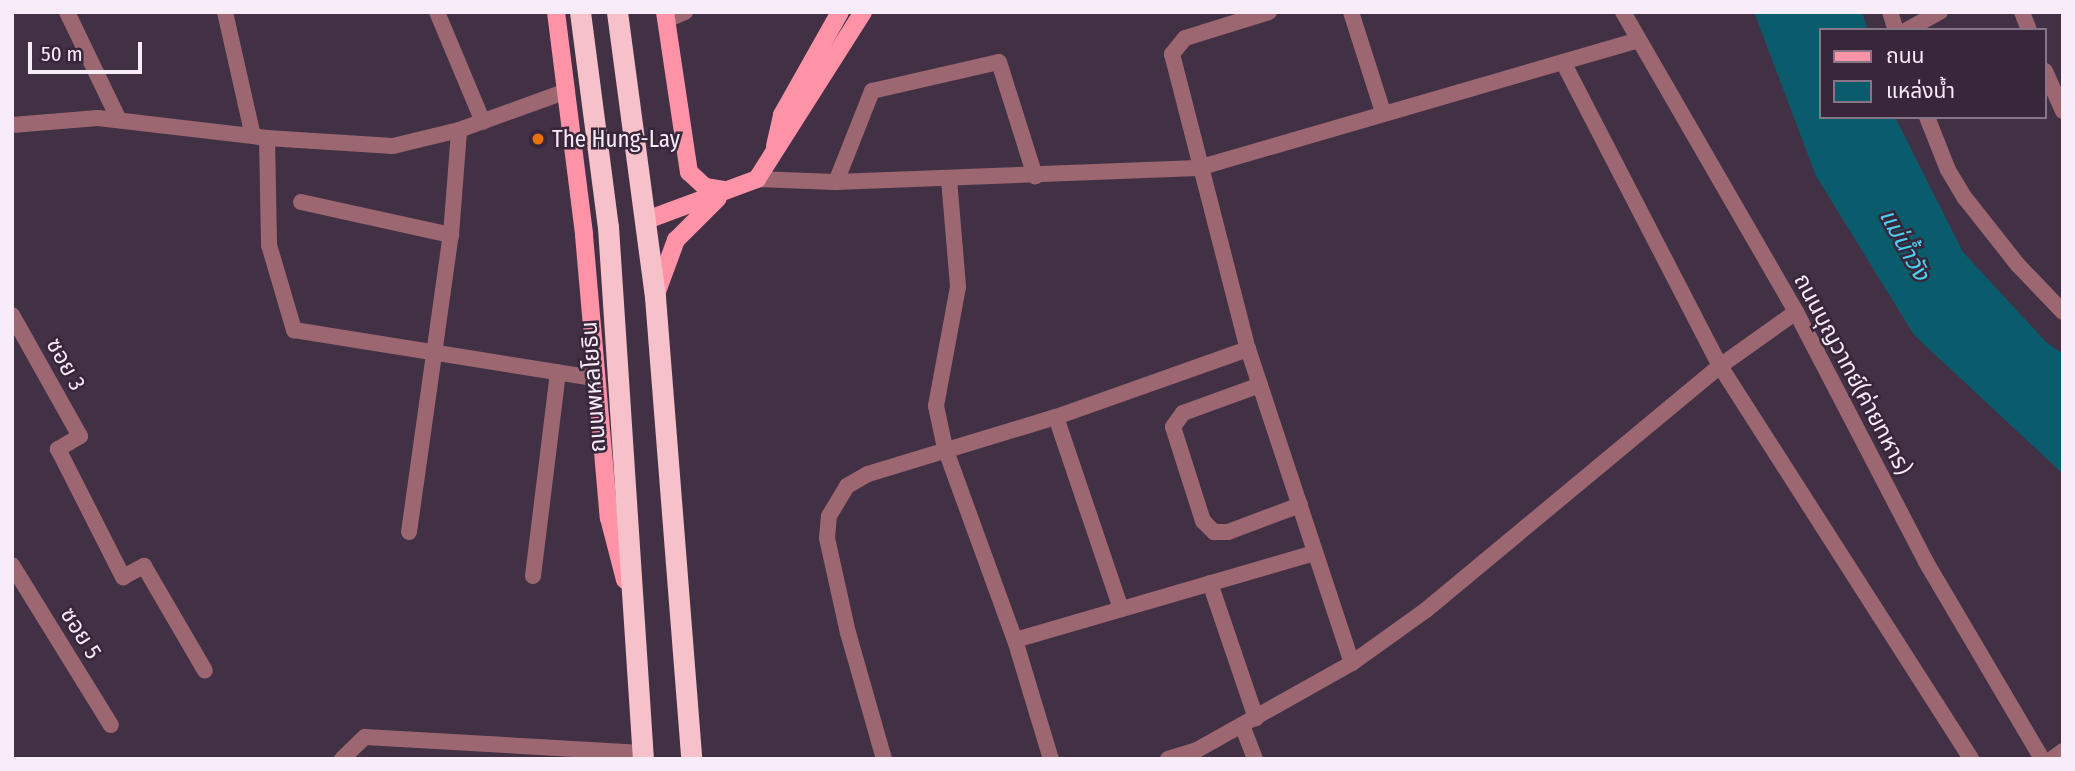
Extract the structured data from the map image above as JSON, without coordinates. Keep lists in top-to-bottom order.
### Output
{
  "streets": {
    "highway": ["ถนนพหลโยธิน"],
    "street": ["ซอย 3", "ถนนบุญวาทย์(ค่ายทหาร)", "ซอย 5"]
  },
  "water": ["แม่น้ำวัง"],
  "places": ["The Hung-Lay"],
  "legend": ["ถนน", "แหล่งน้ำ"],
  "scale_bar": "50 m"
}
